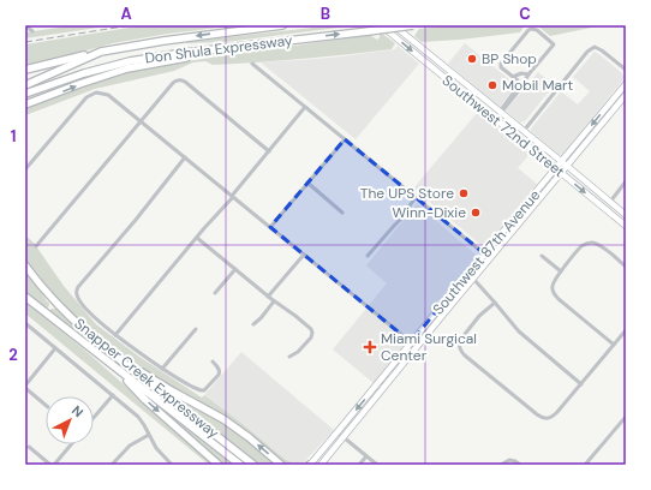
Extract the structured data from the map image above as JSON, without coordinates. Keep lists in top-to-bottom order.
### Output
{
  "streets": {
    "highway": ["Don Shula Expressway", "Snapper Creek Expressway"],
    "main road": ["Southwest 72nd Street", "Southwest 87th Avenue"]
  },
  "crossings": [
    ["Southwest 72nd Street", "Southwest 87th Avenue"]
  ],
  "places": {
    "other": [
      "BP Shop",
      "Mobil Mart",
      "The UPS Store",
      "Winn-Dixie"
    ],
    "health": ["Miami Surgical Center"]
  },
  "north": "top right",
  "grid": {
    "columns": ["A", "B", "C"],
    "rows": ["1", "2"]
  }
}
